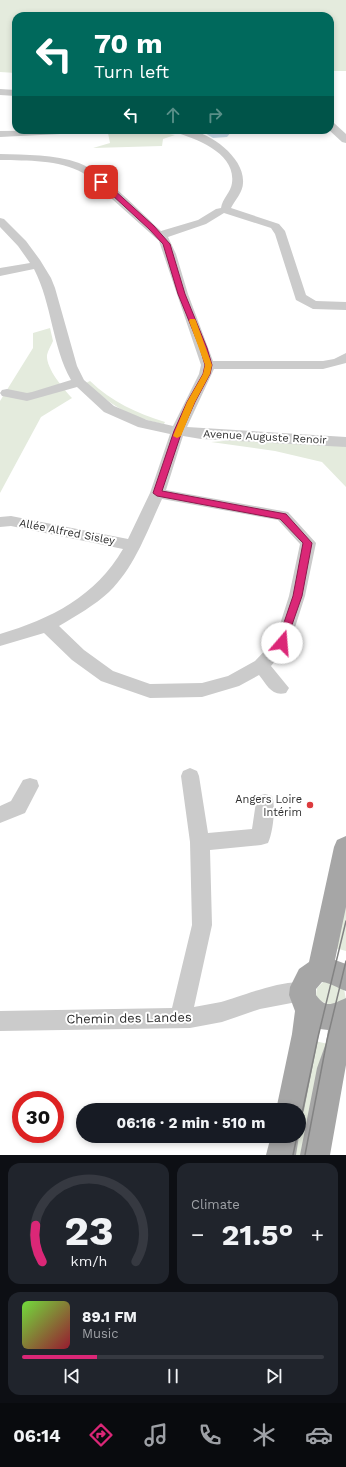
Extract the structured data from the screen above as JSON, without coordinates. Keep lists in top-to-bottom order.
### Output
{
  "streets": {
    "street": ["Avenue Auguste Renoir", "Allée Alfred Sisley", "Chemin des Landes"]
  },
  "places": ["Angers Loire Intérim"],
  "page": {
    "turn": ["70 m", "Turn left"],
    "limit": "30",
    "trip": "06:16 · 2 min · 510 m",
    "tile": "Climate",
    "heat": ["−", "21.5°", "+"],
    "song": ["89.1 FM", "Music"],
    "tabs": "06:14",
    "gauge": ["23", "km/h"]
  }
}
